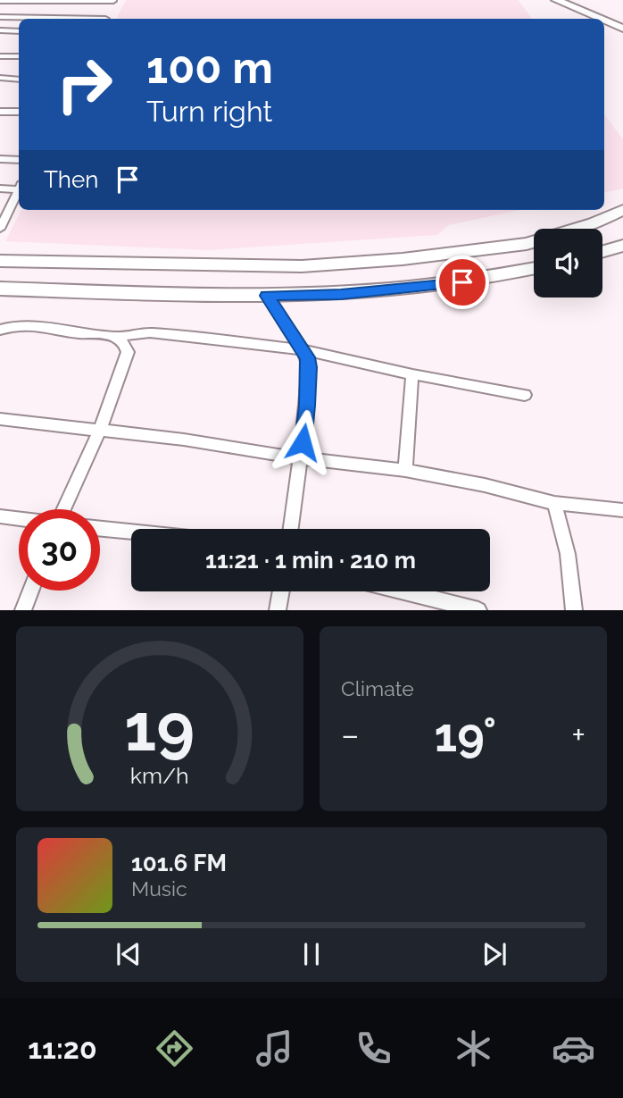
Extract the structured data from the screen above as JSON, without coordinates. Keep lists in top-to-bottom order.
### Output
{
  "page": {
    "turn": ["100 m", "Turn right"],
    "then": "Then",
    "limit": "30",
    "trip": "11:21 · 1 min · 210 m",
    "tile": "Climate",
    "heat": ["−", "19°", "+"],
    "song": ["101.6 FM", "Music"],
    "tabs": "11:20",
    "gauge": ["19", "km/h"]
  }
}
